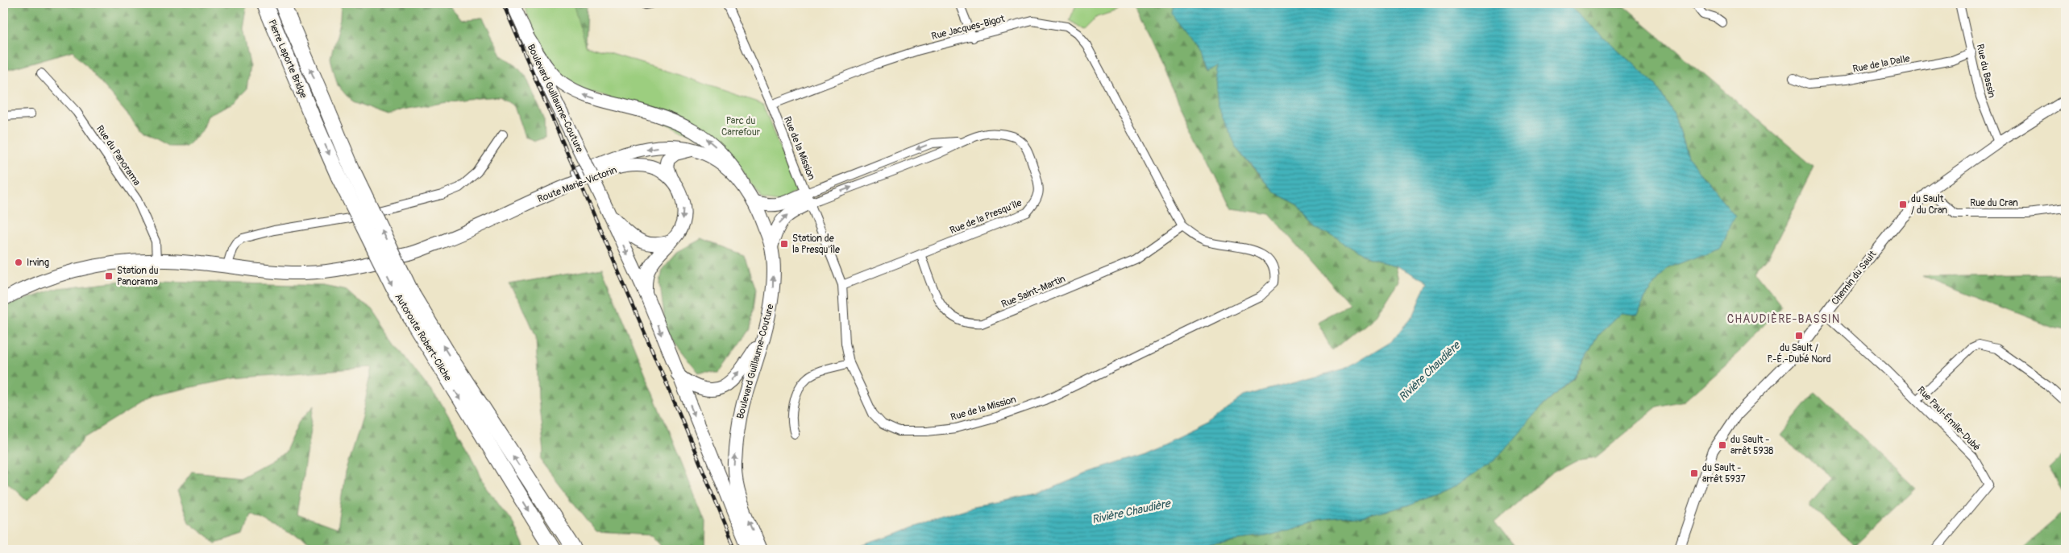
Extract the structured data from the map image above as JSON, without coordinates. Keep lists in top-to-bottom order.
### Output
{
  "streets": {
    "highway": ["Pierre Laporte Bridge", "Autoroute Robert-Cliche"],
    "main road": ["Boulevard Guillaume-Couture", "Route Marie-Victorin"],
    "street": [
      "Rue Jacques-Bigot",
      "Rue de la Dalle",
      "Rue du Bassin",
      "Rue de la Mission",
      "Rue du Panorama",
      "Rue du Cran",
      "Rue de la Presqu'île",
      "Chemin du Sault",
      "Rue Saint-Martin",
      "Rue Paul-Émile-Dubé"
    ]
  },
  "crossings": [
    ["Rue Jacques-Bigot", "Rue de la Mission"],
    ["Rue Jacques-Bigot", "Rue Saint-Martin"],
    ["Pierre Laporte Bridge", "Autoroute Robert-Cliche"],
    ["Rue de la Dalle", "Rue du Bassin"],
    ["Rue du Bassin", "Chemin du Sault"],
    ["Boulevard Guillaume-Couture", "Route Marie-Victorin"],
    ["Rue de la Mission", "Rue de la Presqu'île"],
    ["Rue de la Mission", "Rue Saint-Martin"],
    ["Rue du Panorama", "Route Marie-Victorin"],
    ["Rue du Cran", "Chemin du Sault"],
    ["Rue de la Presqu'île", "Rue Saint-Martin"],
    ["Chemin du Sault", "Rue Paul-Émile-Dubé"]
  ],
  "districts": ["CHAUDIÈRE-BASSIN"],
  "water": ["Rivière Chaudière"],
  "parks": ["Parc du Carrefour"],
  "places": {
    "transit": [
      "du Sault / du Cran",
      "Station de la Presqu'île",
      "Station du Panorama",
      "du Sault / P.-É.-Dubé Nord",
      "du Sault - arrêt 5938",
      "du Sault - arrêt 5937"
    ],
    "other": ["Irving"]
  }
}
